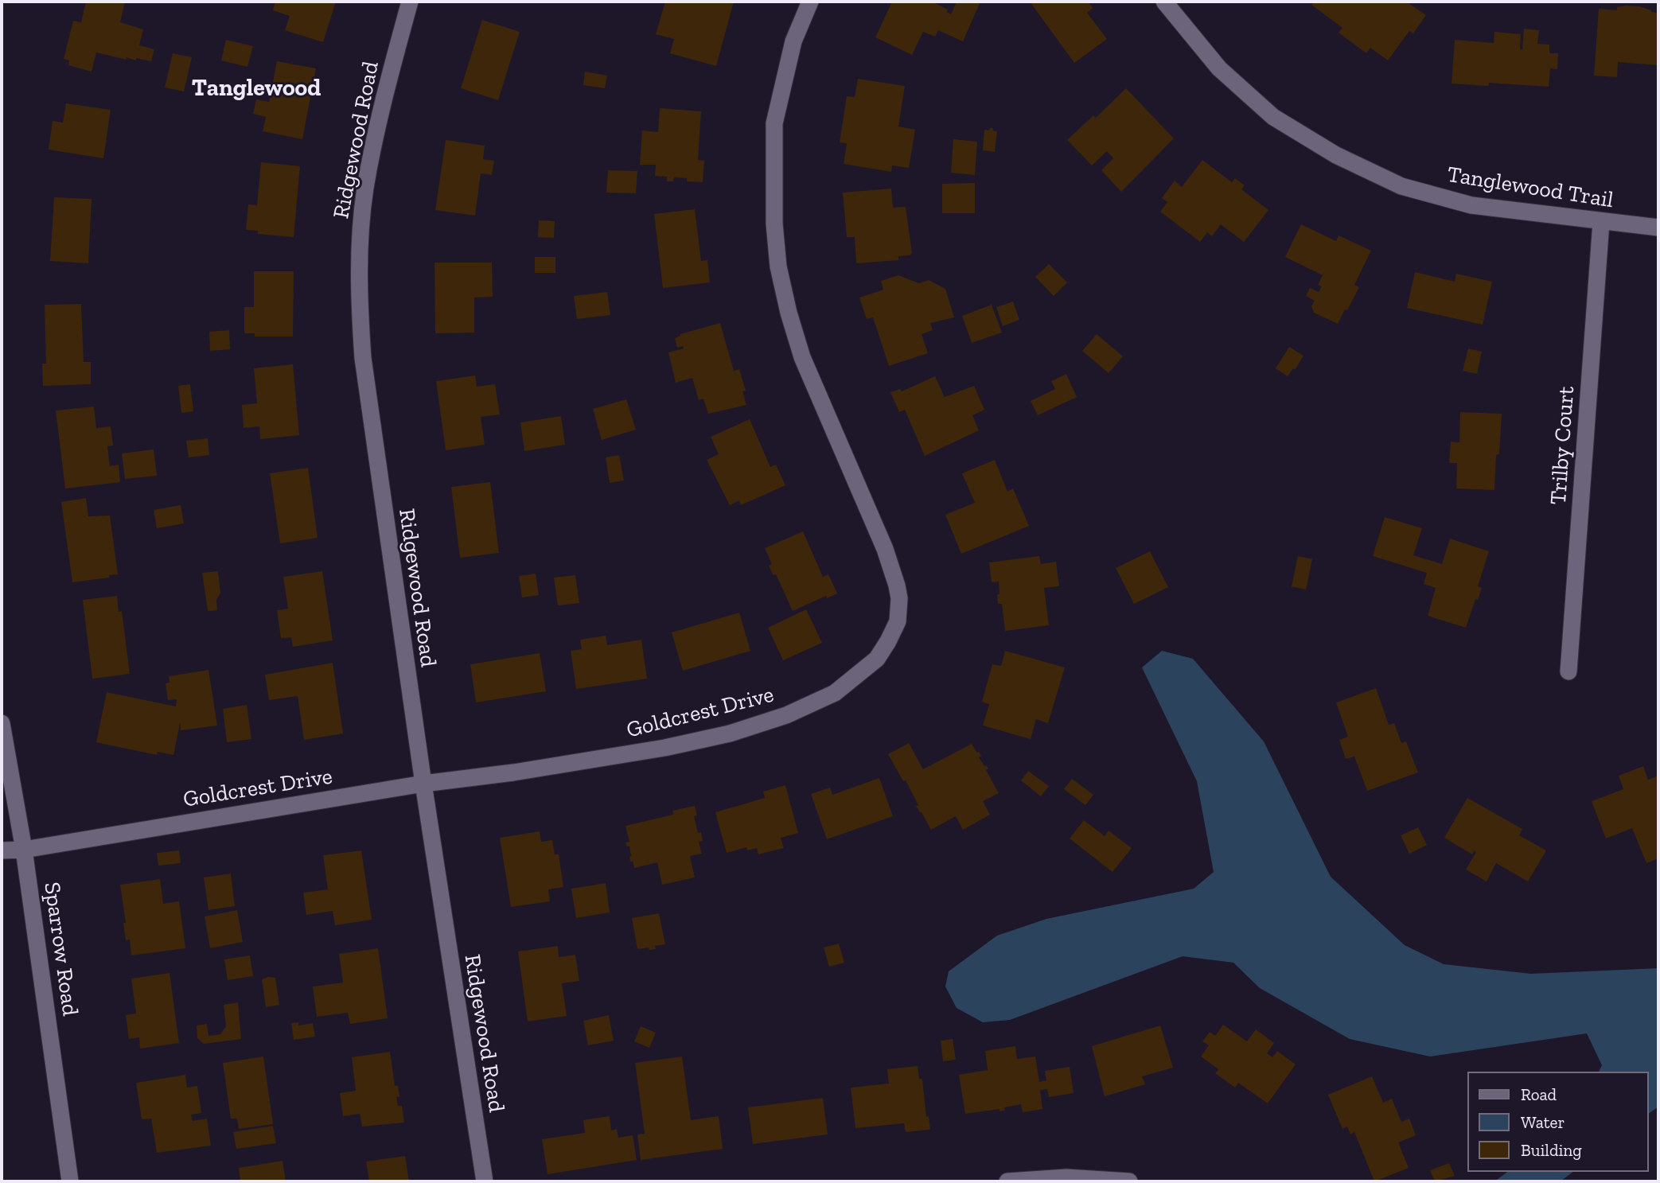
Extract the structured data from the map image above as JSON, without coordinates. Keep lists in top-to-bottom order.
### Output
{
  "streets": {
    "street": [
      "Ridgewood Road",
      "Tanglewood Trail",
      "Trilby Court",
      "Goldcrest Drive",
      "Sparrow Road"
    ]
  },
  "crossings": [
    ["Ridgewood Road", "Goldcrest Drive"],
    ["Tanglewood Trail", "Trilby Court"],
    ["Goldcrest Drive", "Sparrow Road"]
  ],
  "districts": ["Tanglewood"],
  "legend": ["Road", "Water", "Building"]
}
